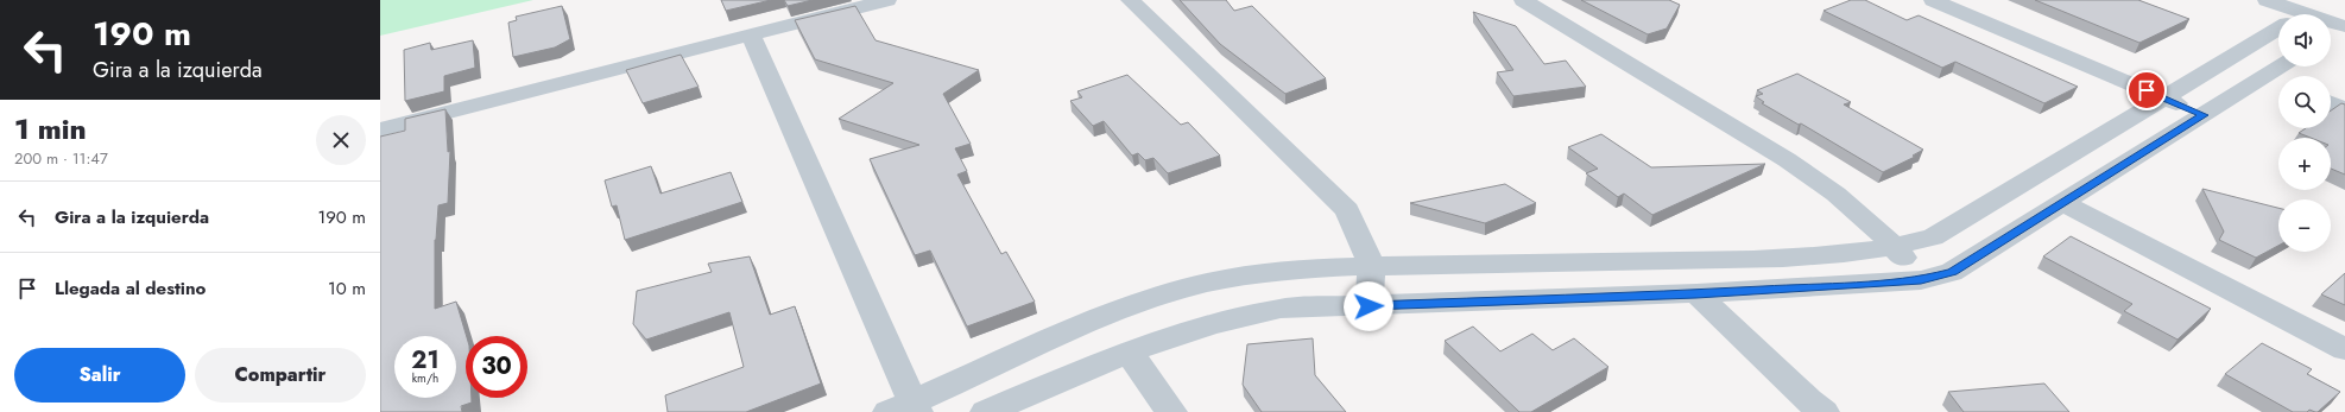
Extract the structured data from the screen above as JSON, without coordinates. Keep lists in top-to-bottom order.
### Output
{
  "page": {
    "turn": ["190 m", "Gira a la izquierda"],
    "map_buttons": ["+", "−"],
    "heading": ["1 min", "200 m · 11:47"],
    "list": [
      {
        "name": "Gira a la izquierda",
        "value": "190 m"
      },
      {
        "name": "Llegada al destino",
        "value": "10 m"
      }
    ],
    "speed": "21 km/h",
    "limit": "30",
    "buttons": ["Salir", "Compartir"]
  }
}
